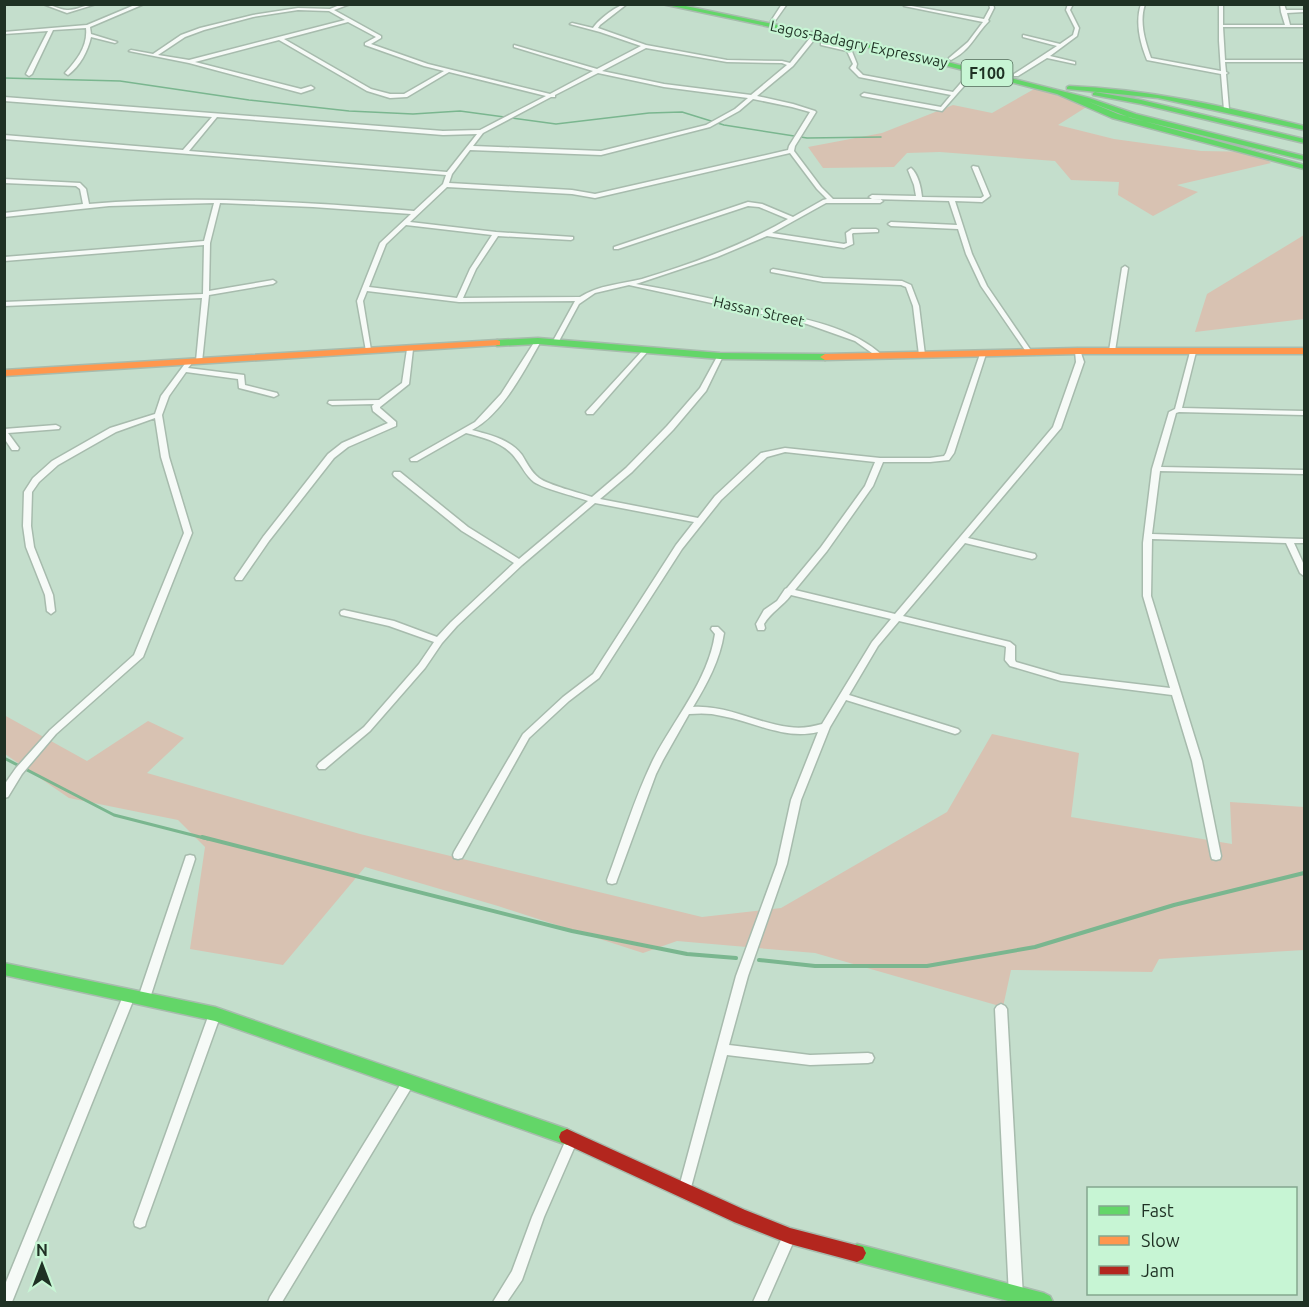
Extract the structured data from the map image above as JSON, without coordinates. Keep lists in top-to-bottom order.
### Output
{
  "streets": {
    "main road": ["Lagos-Badagry Expressway", "F100"],
    "street": ["Hassan Street"]
  },
  "legend": ["Fast", "Slow", "Jam"],
  "north": "top"
}
